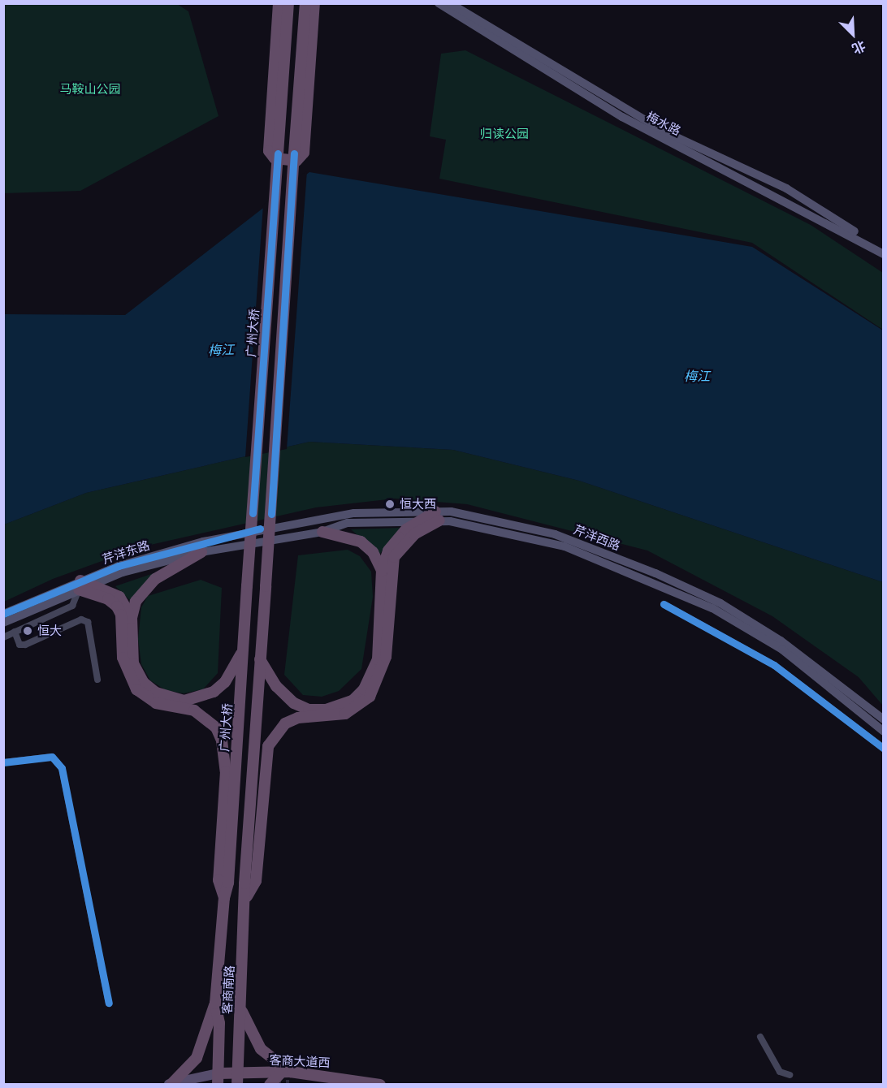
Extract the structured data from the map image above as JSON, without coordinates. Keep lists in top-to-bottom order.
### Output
{
  "streets": {
    "highway": ["广州大桥", "客商南路", "客商大道西"],
    "main road": ["梅水路", "芹洋西路", "芹洋东路"]
  },
  "crossings": [
    ["广州大桥", "客商南路"],
    ["芹洋西路", "芹洋东路"],
    ["客商南路", "客商大道西"]
  ],
  "water": ["梅江"],
  "parks": ["马鞍山公园", "归读公园"],
  "places": ["恒大西", "恒大"],
  "north": "bottom right"
}
